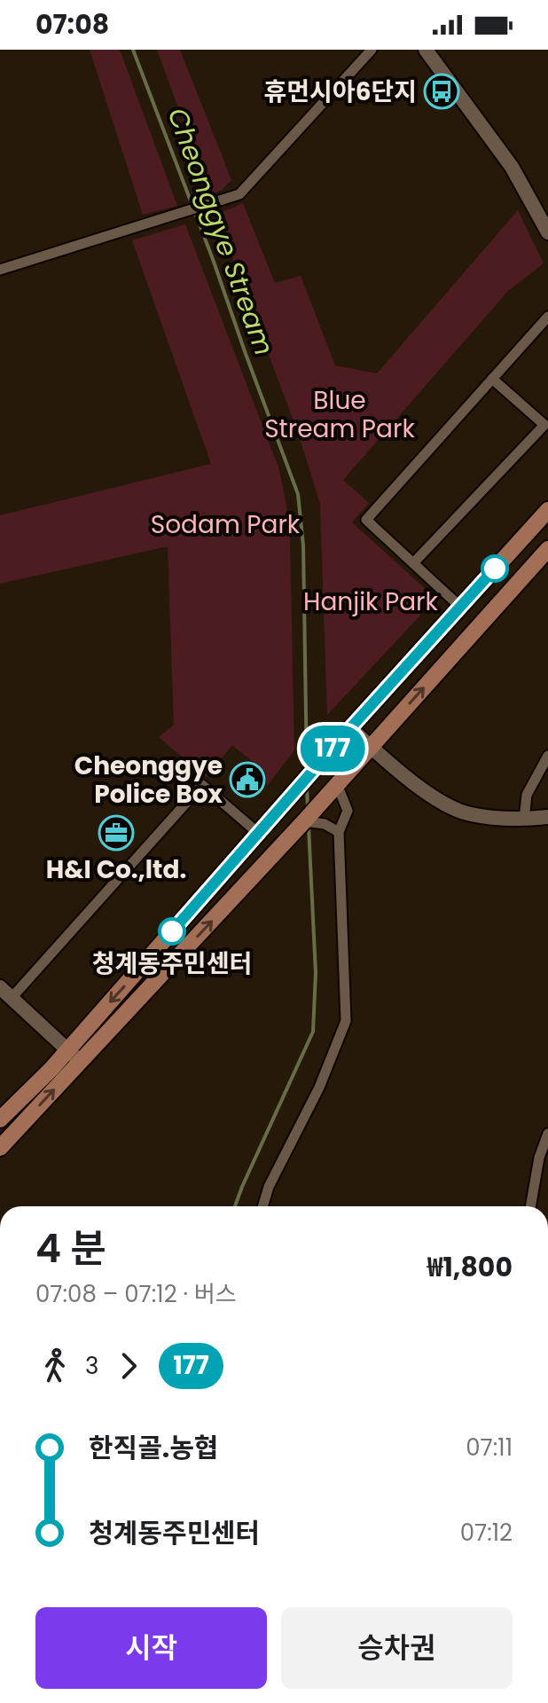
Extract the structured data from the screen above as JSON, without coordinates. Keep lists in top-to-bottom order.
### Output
{
  "water": ["Cheonggye Stream"],
  "parks": ["Blue Stream Park", "Sodam Park", "Hanjik Park"],
  "places": {
    "bus stop": ["휴먼시아6단지"],
    "public building": ["Cheonggye Police Box"],
    "office": ["H&I Co.,ltd."],
    "other": ["청계동주민센터"]
  },
  "lines": ["bus line 177"],
  "page": {
    "status": "07:08",
    "on_map": "177",
    "heading": ["4 분", "07:08 – 07:12 · 버스", "₩1,800"],
    "legs": ["3", "177"],
    "list": [
      {
        "name": "한직골.농협",
        "value": "07:11"
      },
      {
        "name": "청계동주민센터",
        "value": "07:12"
      }
    ],
    "buttons": ["시작", "승차권"]
  }
}
